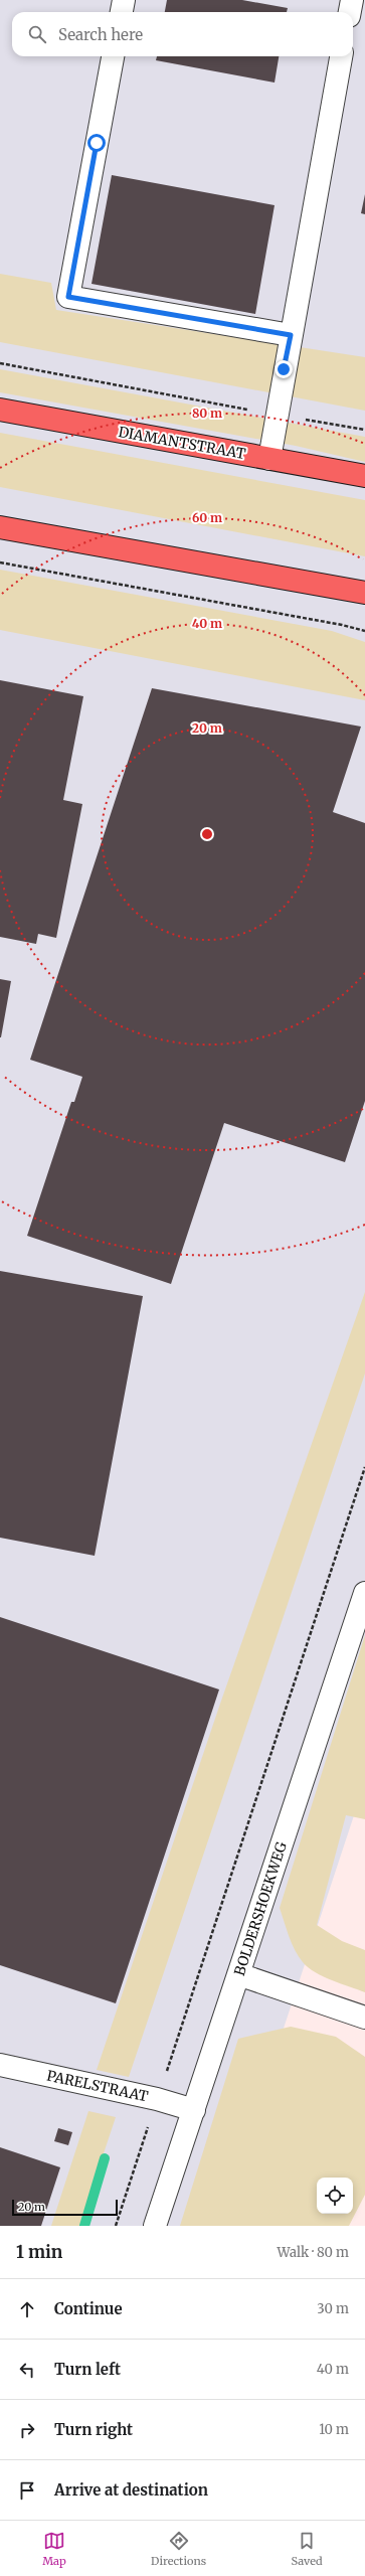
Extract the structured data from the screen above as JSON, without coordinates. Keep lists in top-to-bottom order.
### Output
{
  "streets": {
    "main road": ["DIAMANTSTRAAT"],
    "street": ["BOLDERSHOEKWEG", "PARELSTRAAT"]
  },
  "crossings": [
    ["BOLDERSHOEKWEG", "PARELSTRAAT"]
  ],
  "scale_bar": "20 m",
  "page": {
    "search": "Search here",
    "scale": "20 m",
    "heading": ["1 min", "Walk · 80 m"],
    "list": [
      ["Continue", "30 m"],
      ["Turn left", "40 m"],
      ["Turn right", "10 m"],
      "Arrive at destination"
    ],
    "nav": ["Map", "Directions", "Saved"]
  },
  "rings": [
    "80 m",
    "60 m",
    "40 m",
    "20 m"
  ]
}
